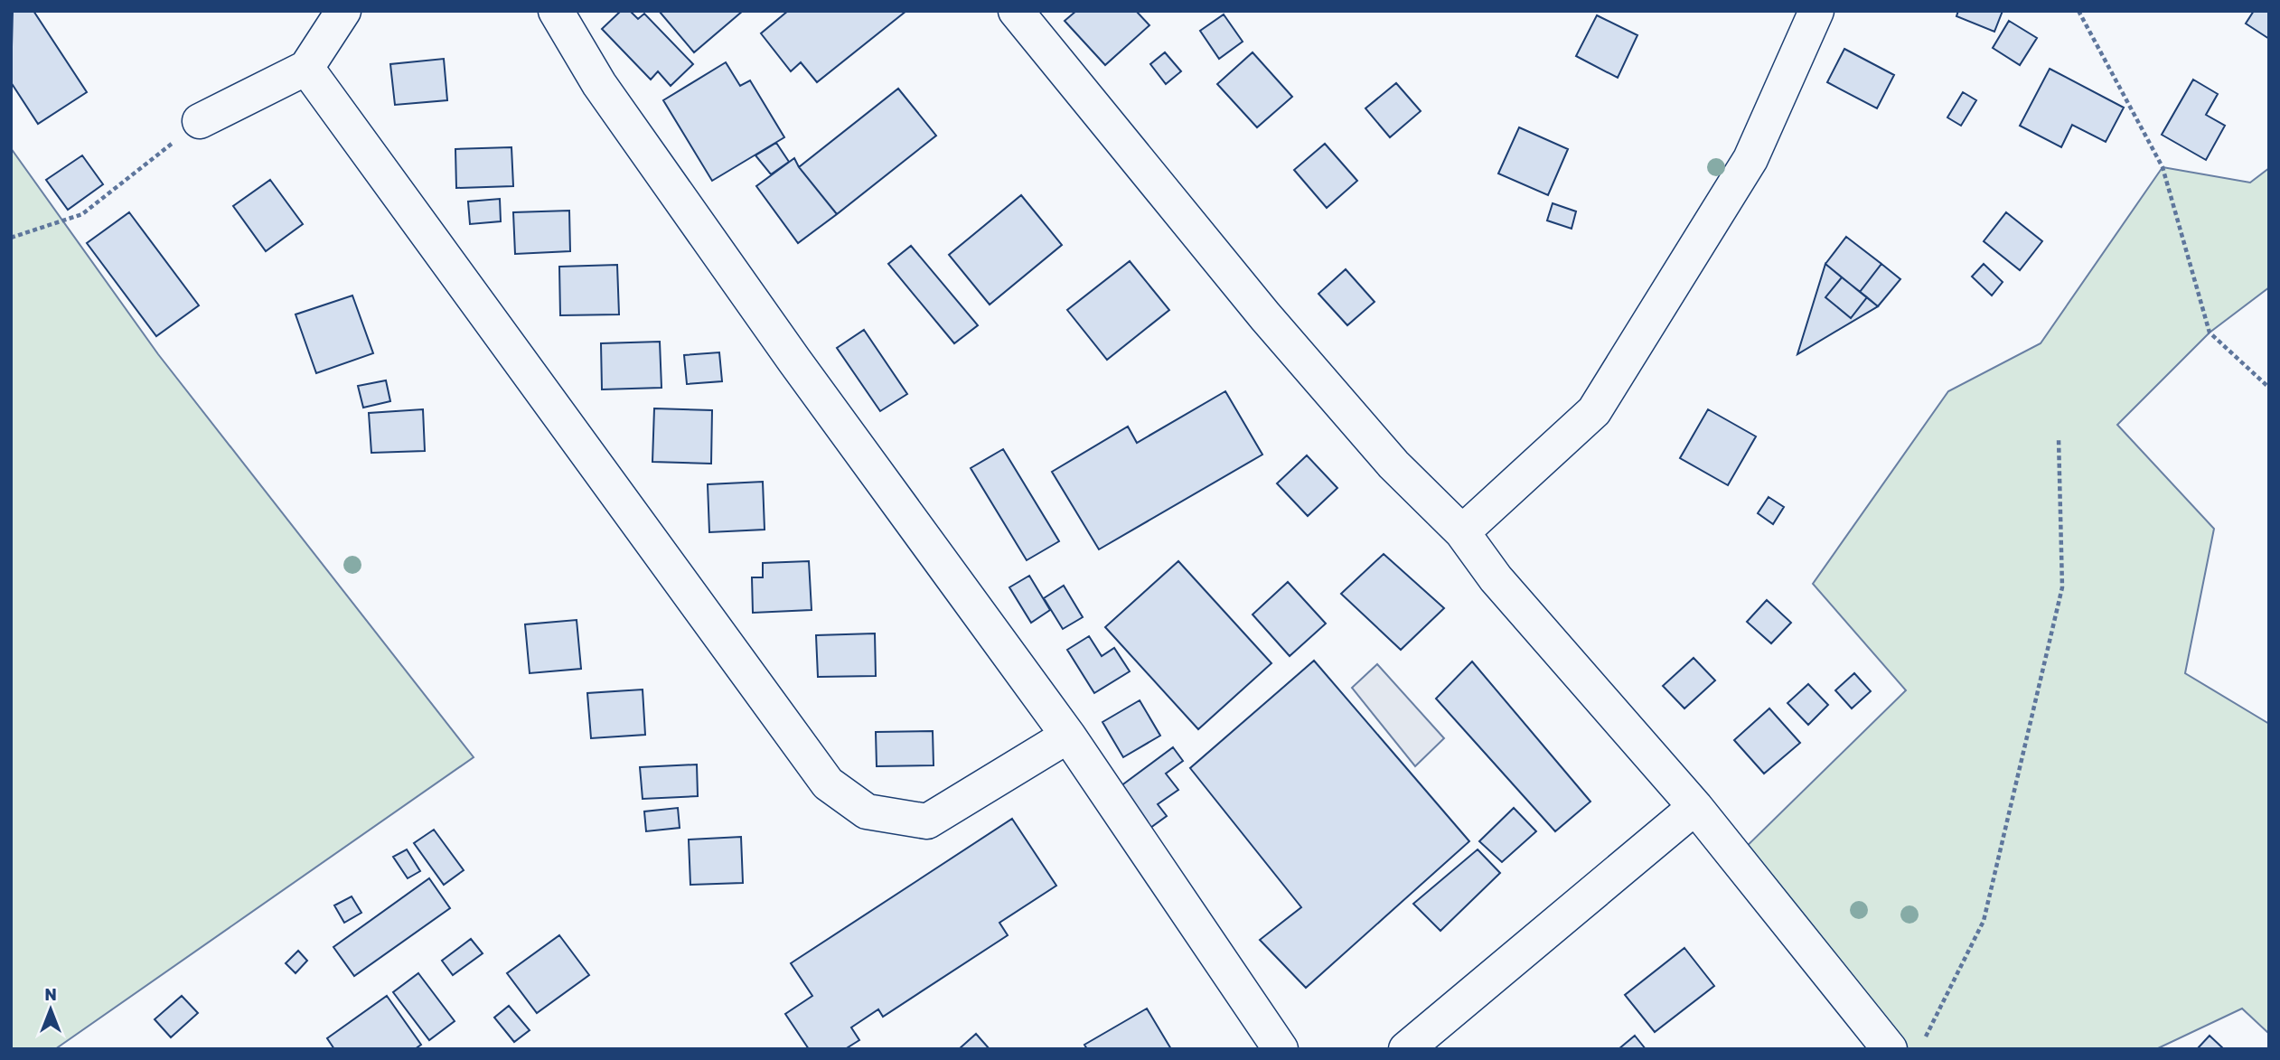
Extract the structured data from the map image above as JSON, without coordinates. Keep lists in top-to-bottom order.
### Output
{
  "north": "top"
}
